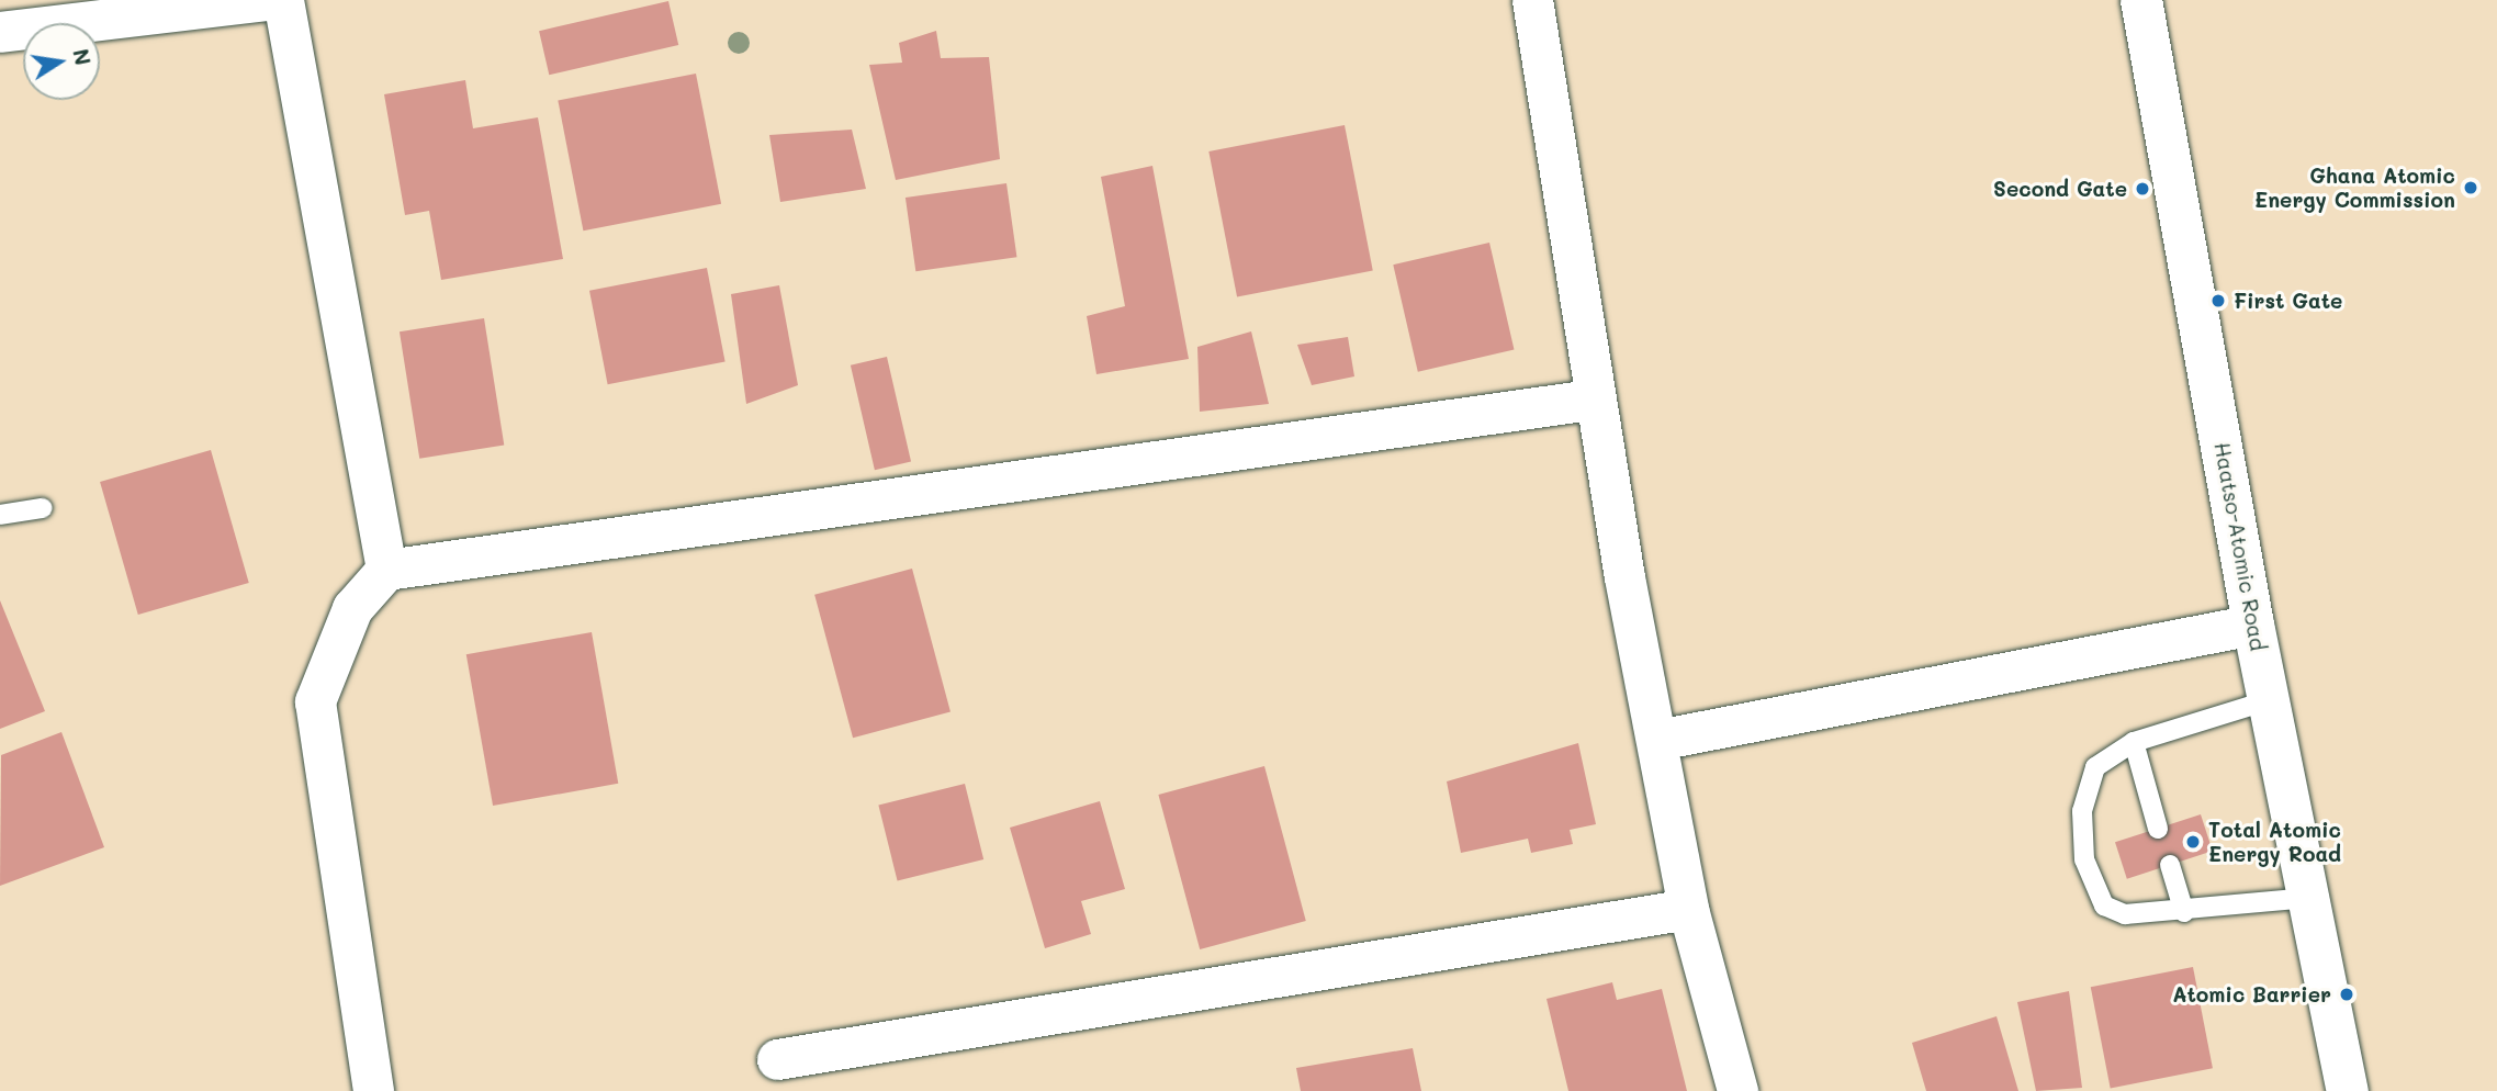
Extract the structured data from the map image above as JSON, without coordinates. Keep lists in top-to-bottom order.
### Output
{
  "streets": {
    "main road": ["Haatso-Atomic Road"]
  },
  "places": [
    "Ghana Atomic Energy Commission",
    "Second Gate",
    "First Gate",
    "Total Atomic Energy Road",
    "Atomic Barrier"
  ],
  "north": "right"
}
